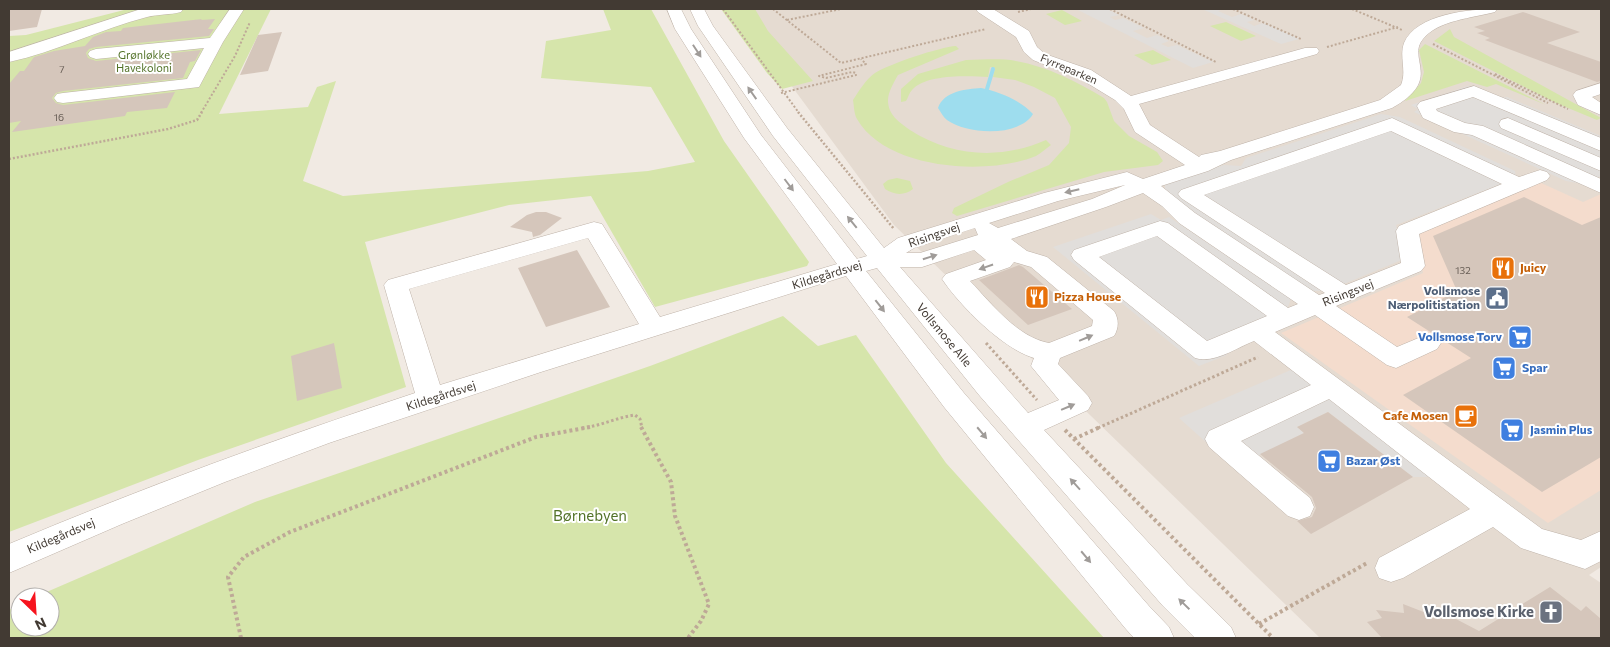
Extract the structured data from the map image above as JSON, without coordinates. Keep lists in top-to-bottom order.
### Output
{
  "streets": {
    "street": [
      "Fyrreparken",
      "Risingsvej",
      "Kildegårdsvej",
      "Vollsmose Alle"
    ]
  },
  "crossings": [
    ["Fyrreparken", "Risingsvej"],
    ["Risingsvej", "Kildegårdsvej"],
    ["Risingsvej", "Vollsmose Alle"],
    ["Kildegårdsvej", "Vollsmose Alle"]
  ],
  "parks": ["Grønløkke Havekoloni", "Børnebyen"],
  "places": {
    "restaurant": ["Juicy", "Pizza House"],
    "public building": ["Vollsmose Nærpolitistation"],
    "supermarket": [
      "Vollsmose Torv",
      "Spar",
      "Jasmin Plus",
      "Bazar Øst"
    ],
    "cafe": ["Cafe Mosen"],
    "church": ["Vollsmose Kirke"]
  },
  "house_numbers": ["7", "16", "132"],
  "north": "bottom right"
}
